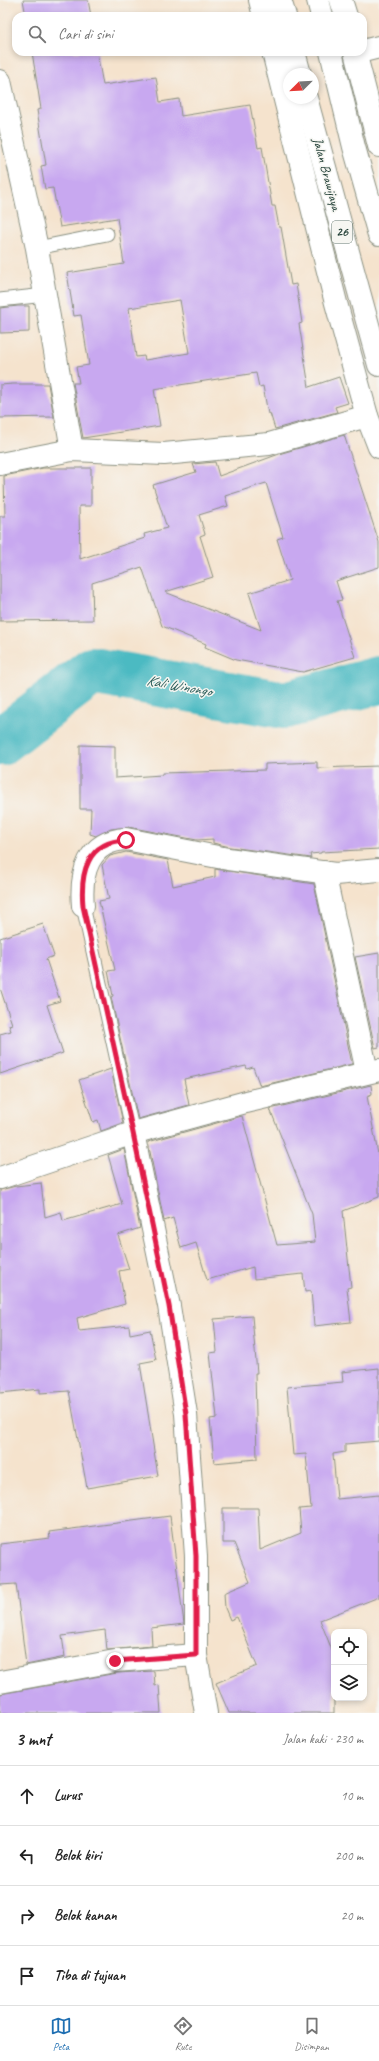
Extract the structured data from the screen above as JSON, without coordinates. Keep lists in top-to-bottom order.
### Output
{
  "streets": {
    "main road": ["Jalan Brawijaya", "26"]
  },
  "water": ["Kali Winongo"],
  "north": "bottom left",
  "page": {
    "search": "Cari di sini",
    "heading": ["3 mnt", "Jalan kaki · 230 m"],
    "list": [
      ["Lurus", "10 m"],
      ["Belok kiri", "200 m"],
      ["Belok kanan", "20 m"],
      "Tiba di tujuan"
    ],
    "nav": ["Peta", "Rute", "Disimpan"]
  }
}
